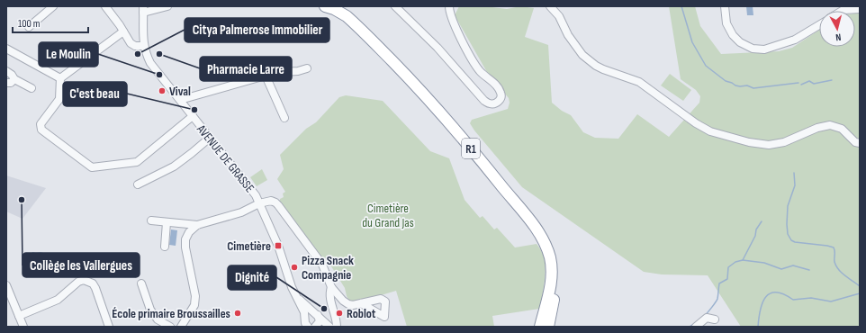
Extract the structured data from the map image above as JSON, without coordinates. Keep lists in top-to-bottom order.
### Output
{
  "streets": {
    "highway": ["R1"],
    "street": ["AVENUE DE GRASSE"]
  },
  "parks": ["Cimetière du Grand Jas"],
  "places": {
    "other": [
      "Citya Palmerose Immobilier",
      "Pharmacie Larre",
      "Le Moulin",
      "Vival",
      "C'est beau",
      "Collège les Vallergues",
      "Pizza Snack Compagnie",
      "Dignité",
      "École primaire Broussailles",
      "Roblot"
    ],
    "transit": ["Cimetière"]
  },
  "scale_bar": "100 m",
  "north": "bottom"
}
